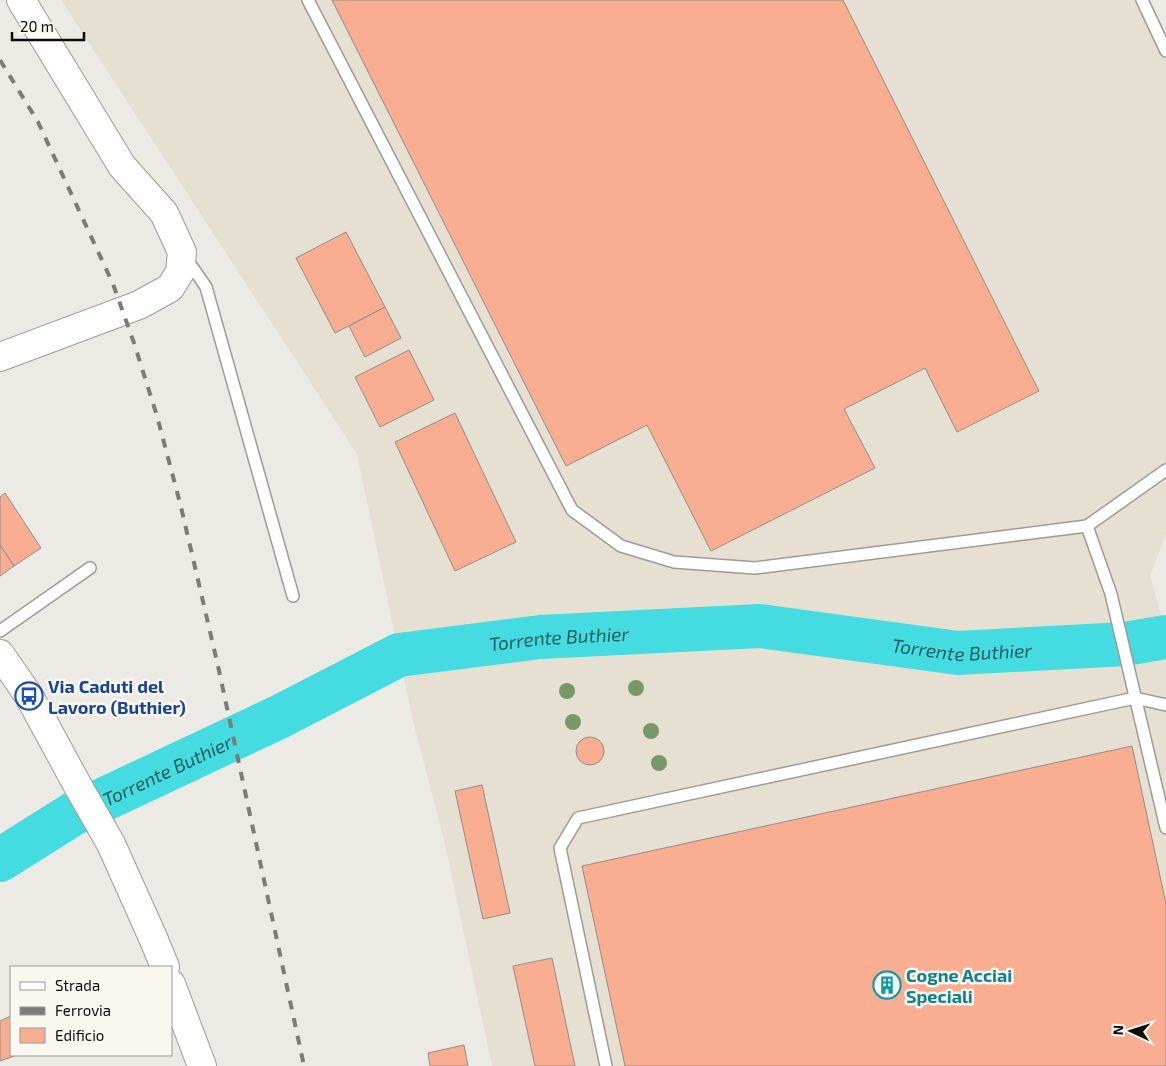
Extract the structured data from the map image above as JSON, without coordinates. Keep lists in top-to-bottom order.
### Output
{
  "water": ["Torrente Buthier"],
  "places": {
    "bus stop": ["Via Caduti del Lavoro (Buthier)"],
    "building": ["Cogne Acciai Speciali"]
  },
  "legend": ["Strada", "Ferrovia", "Edificio"],
  "scale_bar": "20 m",
  "north": "left"
}
